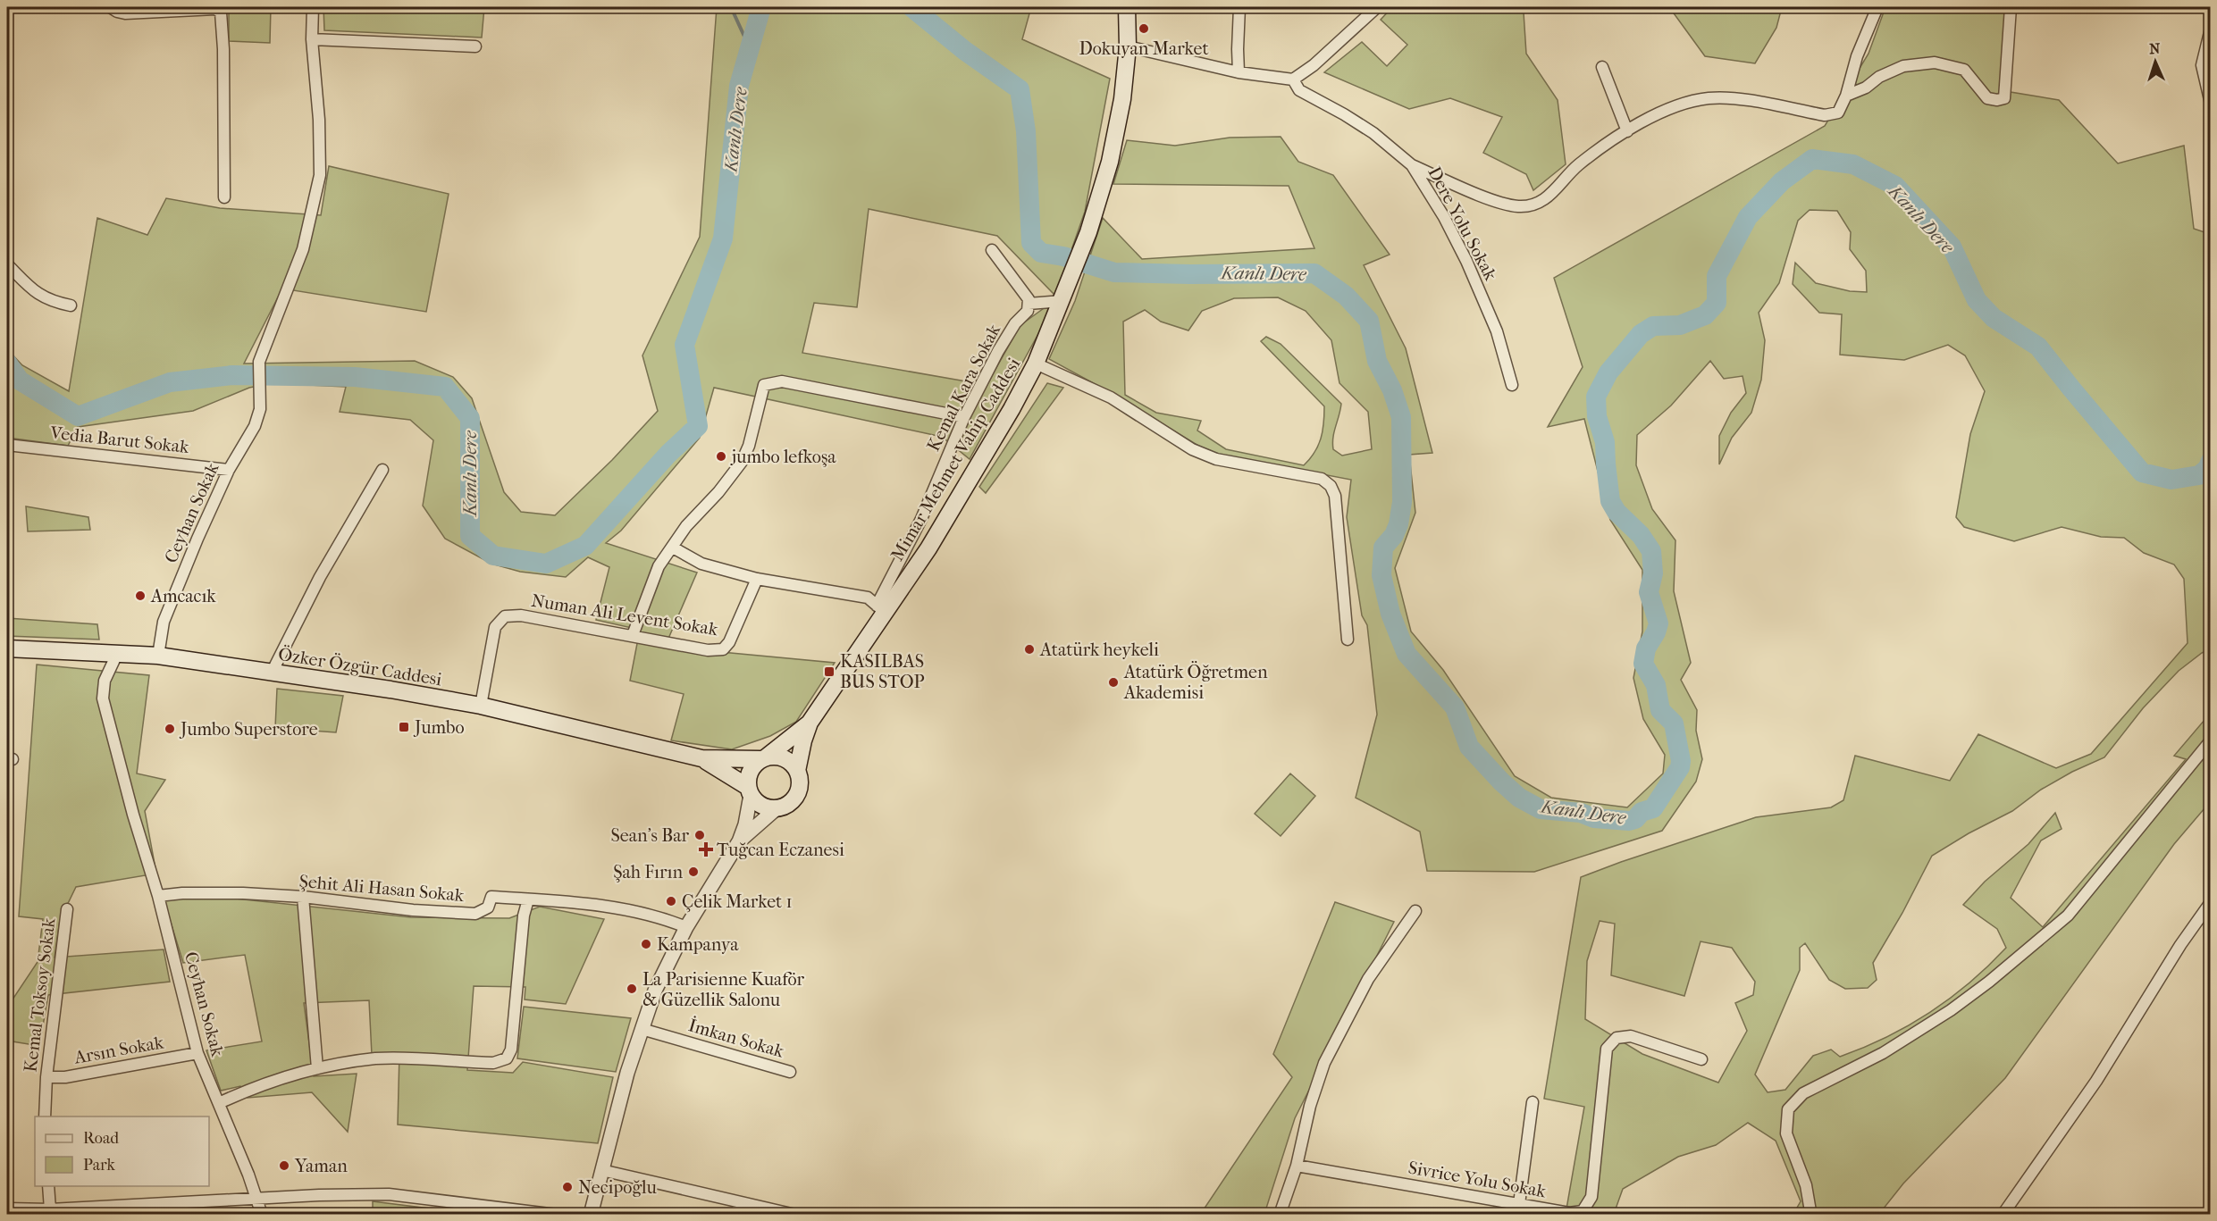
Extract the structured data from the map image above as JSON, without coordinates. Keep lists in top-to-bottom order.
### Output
{
  "streets": {
    "main road": ["Mimar Mehmet Vahip Caddesi", "Özker Özgür Caddesi"],
    "street": [
      "Dere Yolu Sokak",
      "Kemal Kara Sokak",
      "Vedia Barut Sokak",
      "Ceyhan Sokak",
      "Numan Ali Levent Sokak",
      "Şehit Ali Hasan Sokak",
      "Kemal Toksoy Sokak",
      "İmkan Sokak",
      "Arsın Sokak",
      "Sivrice Yolu Sokak"
    ]
  },
  "crossings": [
    ["Kemal Kara Sokak", "Mimar Mehmet Vahip Caddesi"],
    ["Vedia Barut Sokak", "Ceyhan Sokak"],
    ["Mimar Mehmet Vahip Caddesi", "Özker Özgür Caddesi"],
    ["Ceyhan Sokak", "Özker Özgür Caddesi"],
    ["Ceyhan Sokak", "Şehit Ali Hasan Sokak"],
    ["Ceyhan Sokak", "Arsın Sokak"],
    ["Numan Ali Levent Sokak", "Özker Özgür Caddesi"],
    ["Kemal Toksoy Sokak", "Arsın Sokak"]
  ],
  "water": ["Kanlı Dere"],
  "places": {
    "other": [
      "Dokuyan Market",
      "jumbo lefkoşa",
      "Amcacık",
      "Atatürk heykeli",
      "Atatürk Öğretmen Akademisi",
      "Jumbo Superstore",
      "Sean's Bar",
      "Şah Fırın",
      "Çelik Market 1",
      "Kampanya",
      "La Parisienne Kuaför & Güzellik Salonu",
      "Yaman",
      "Necipoğlu"
    ],
    "transit": ["KASILBAS BUS STOP", "Jumbo"],
    "health": ["Tuğcan Eczanesi"]
  },
  "legend": ["Road", "Park"],
  "north": "top"
}
